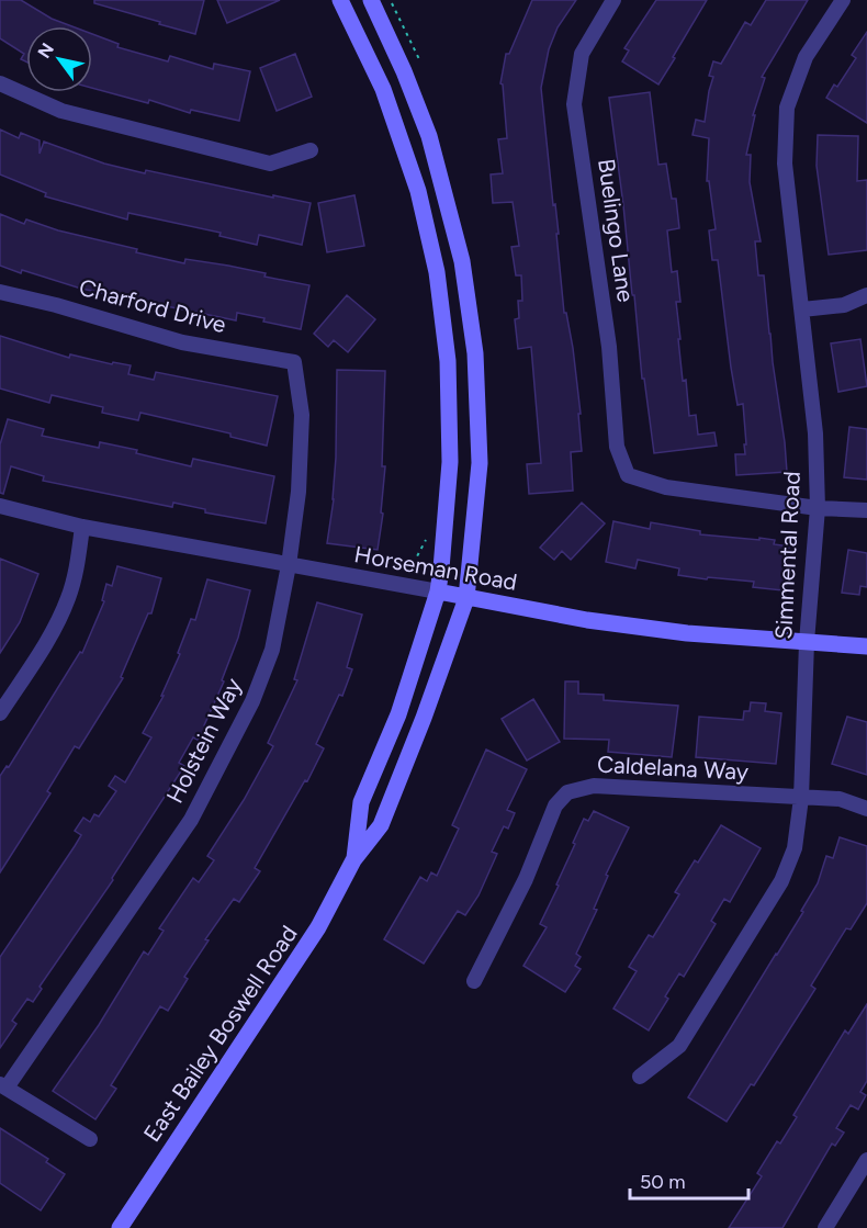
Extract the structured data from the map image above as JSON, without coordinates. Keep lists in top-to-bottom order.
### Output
{
  "streets": {
    "street": [
      "Buelingo Lane",
      "Charford Drive",
      "Simmental Road",
      "Horseman Road",
      "Holstein Way",
      "Caldelana Way",
      "East Bailey Boswell Road"
    ]
  },
  "crossings": [
    ["Buelingo Lane", "Simmental Road"],
    ["Charford Drive", "Holstein Way"],
    ["Simmental Road", "Horseman Road"],
    ["Simmental Road", "Caldelana Way"],
    ["Horseman Road", "Holstein Way"],
    ["Horseman Road", "East Bailey Boswell Road"]
  ],
  "scale_bar": "50 m",
  "north": "top left"
}
